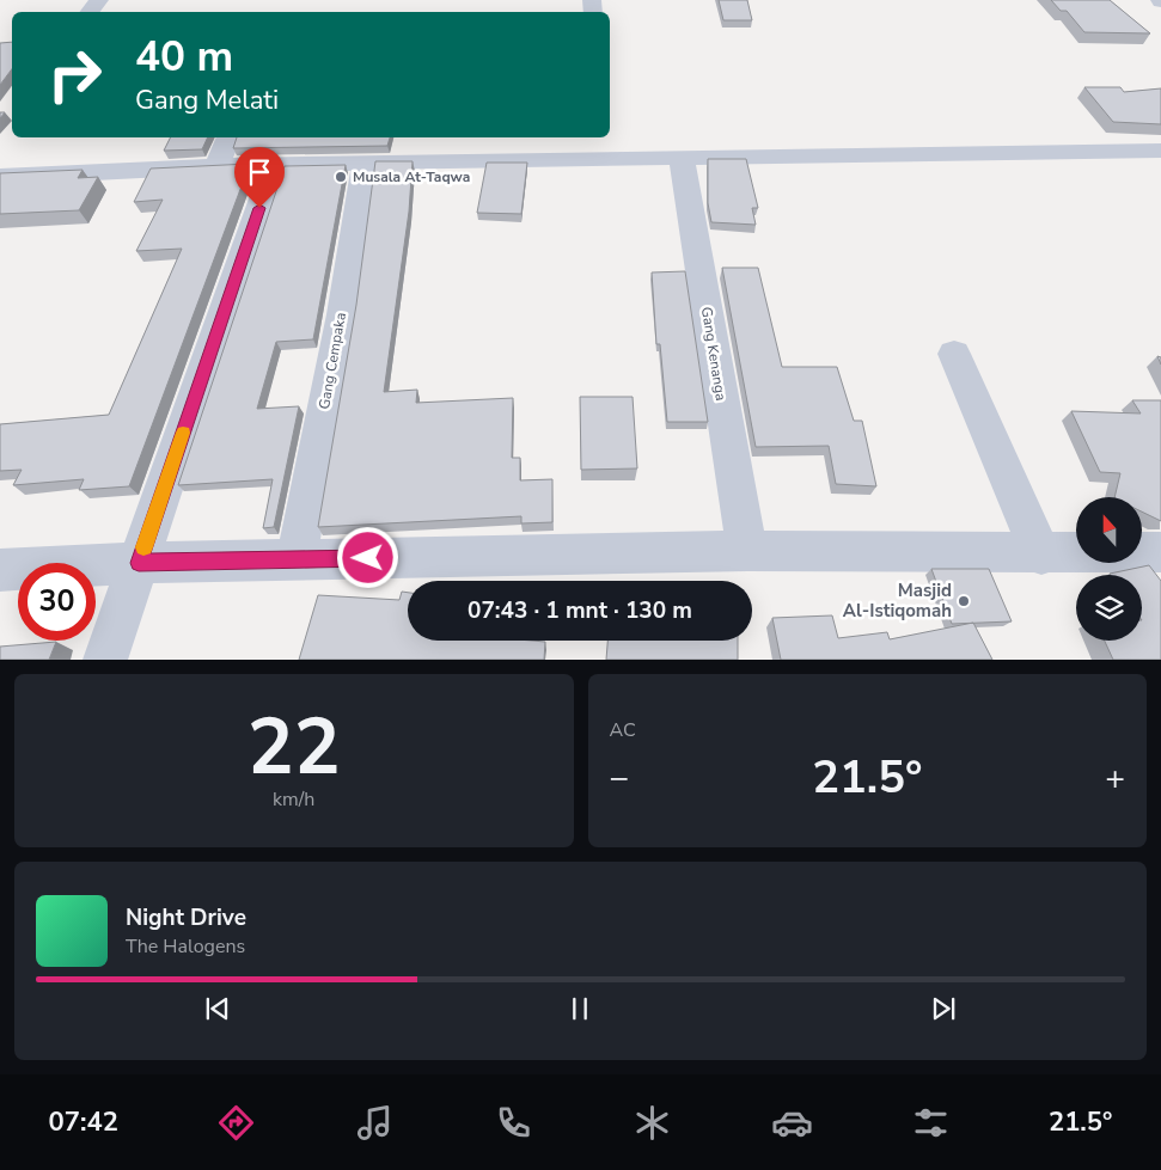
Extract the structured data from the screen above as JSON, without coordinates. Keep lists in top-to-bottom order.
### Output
{
  "streets": {
    "street": ["Gang Kenanga", "Gang Cempaka"]
  },
  "places": ["Musala At-Taqwa", "Masjid Al-Istiqomah"],
  "north": "top",
  "page": {
    "turn": ["40 m", "Gang Melati"],
    "limit": "30",
    "trip": "07:43 · 1 mnt · 130 m",
    "tile": [
      ["22", "km/h"],
      "AC"
    ],
    "heat": ["−", "21.5°", "+"],
    "song": ["Night Drive", "The Halogens"],
    "tabs": ["07:42", "21.5°"]
  }
}
